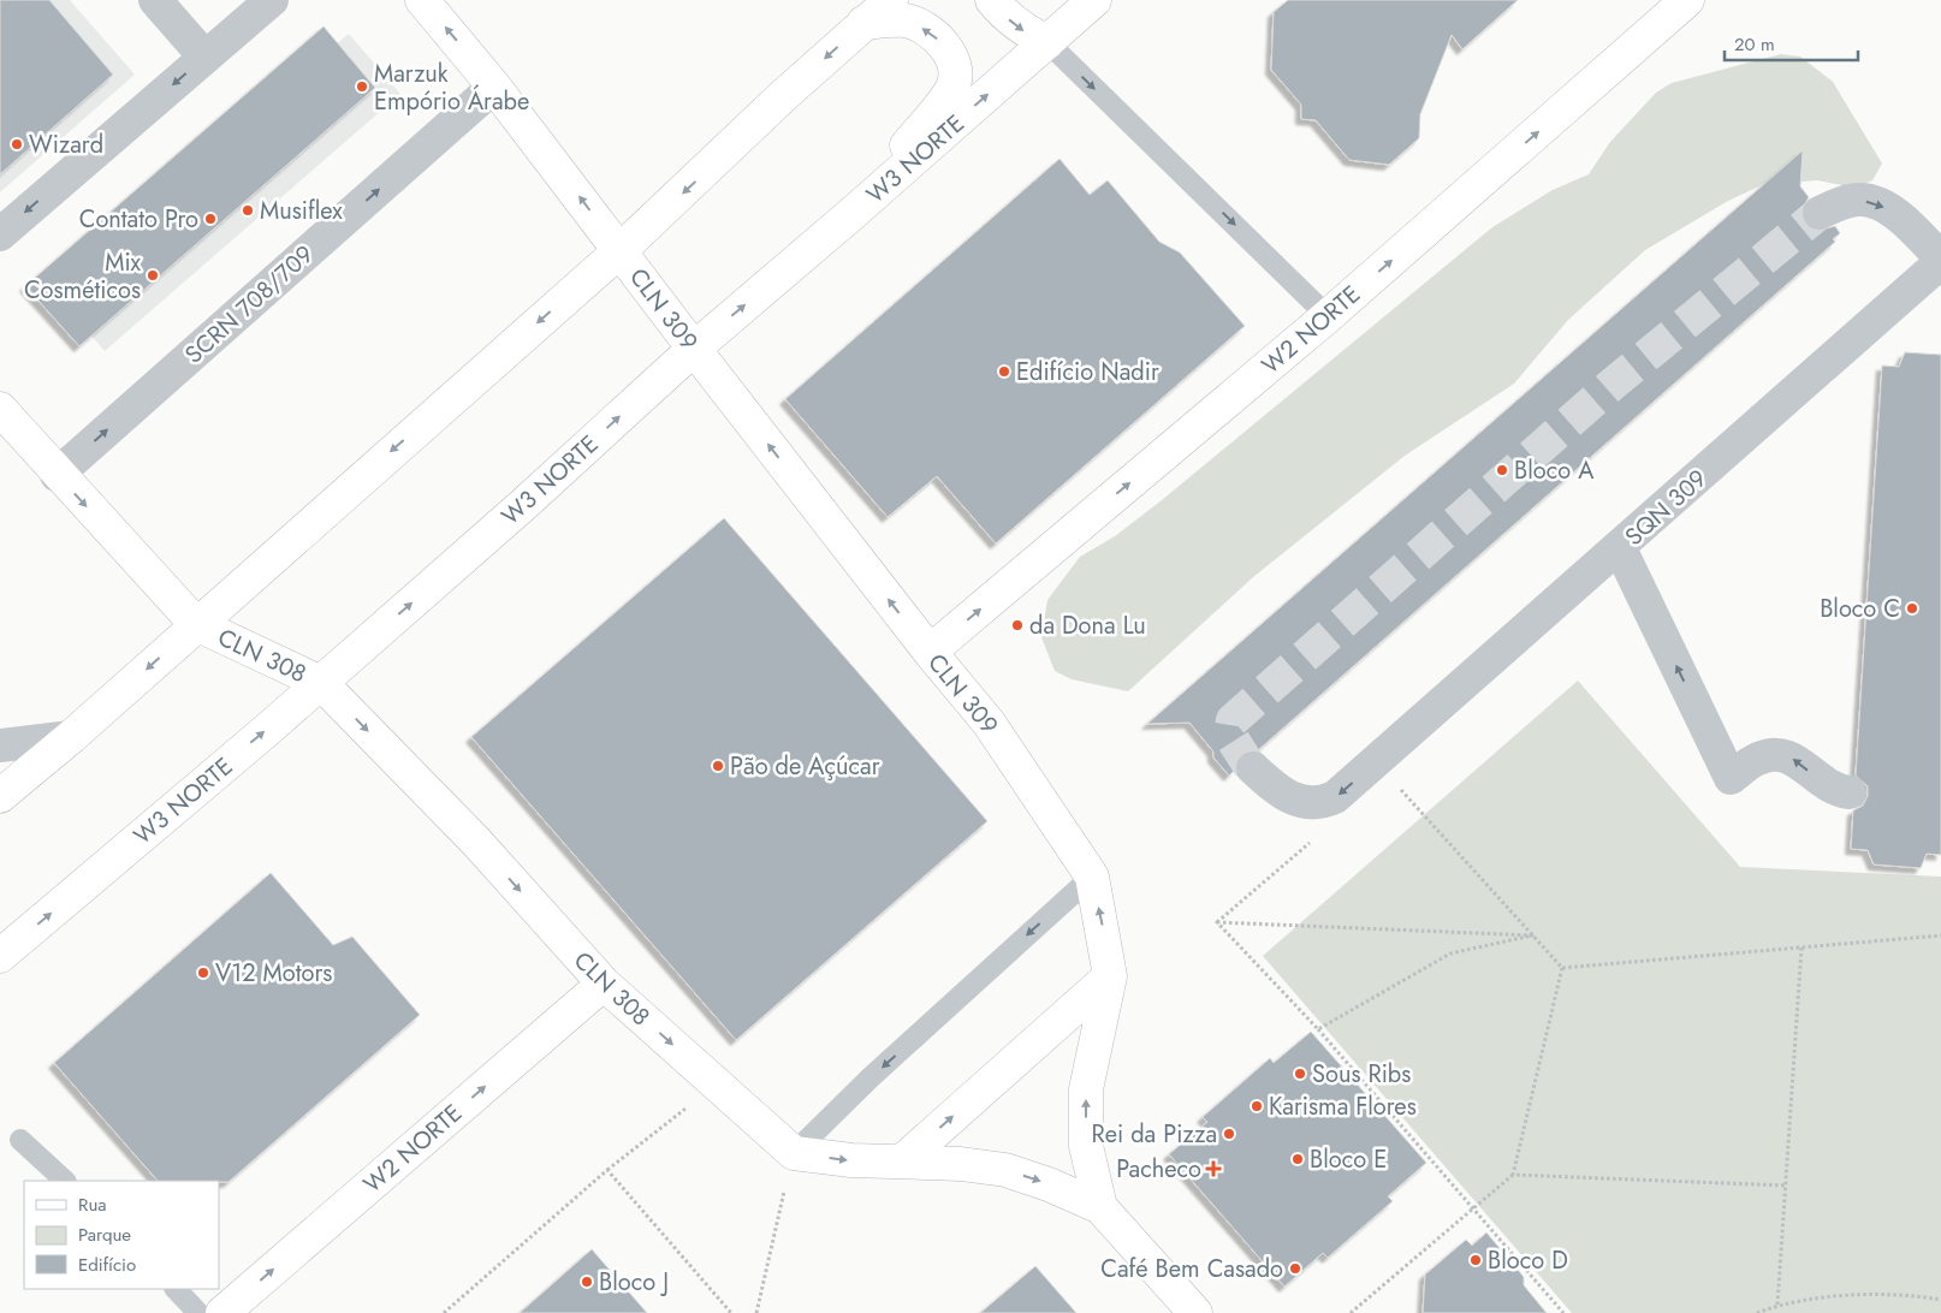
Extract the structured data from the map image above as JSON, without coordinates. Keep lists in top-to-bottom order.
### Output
{
  "streets": {
    "main road": [
      "W3 NORTE",
      "CLN 309",
      "W2 NORTE",
      "CLN 308"
    ],
    "street": ["SCRN 708/709", "SQN 309"]
  },
  "crossings": [
    ["W3 NORTE", "CLN 309"],
    ["W3 NORTE", "CLN 308"],
    ["CLN 309", "W2 NORTE"],
    ["W2 NORTE", "CLN 308"]
  ],
  "one_way": ["CLN 309", "W2 NORTE", "CLN 308"],
  "places": {
    "other": [
      "Marzuk Empório Árabe",
      "Wizard",
      "Musiflex",
      "Contato Pro",
      "Mix Cosméticos",
      "Edifício Nadir",
      "Bloco A",
      "Bloco C",
      "da Dona Lu",
      "Pão de Açúcar",
      "V12 Motors",
      "Sous Ribs",
      "Karisma Flores",
      "Rei da Pizza",
      "Bloco E",
      "Bloco D",
      "Café Bem Casado",
      "Bloco J"
    ],
    "health": ["Pacheco"]
  },
  "legend": ["Rua", "Parque", "Edifício"],
  "scale_bar": "20 m"
}
